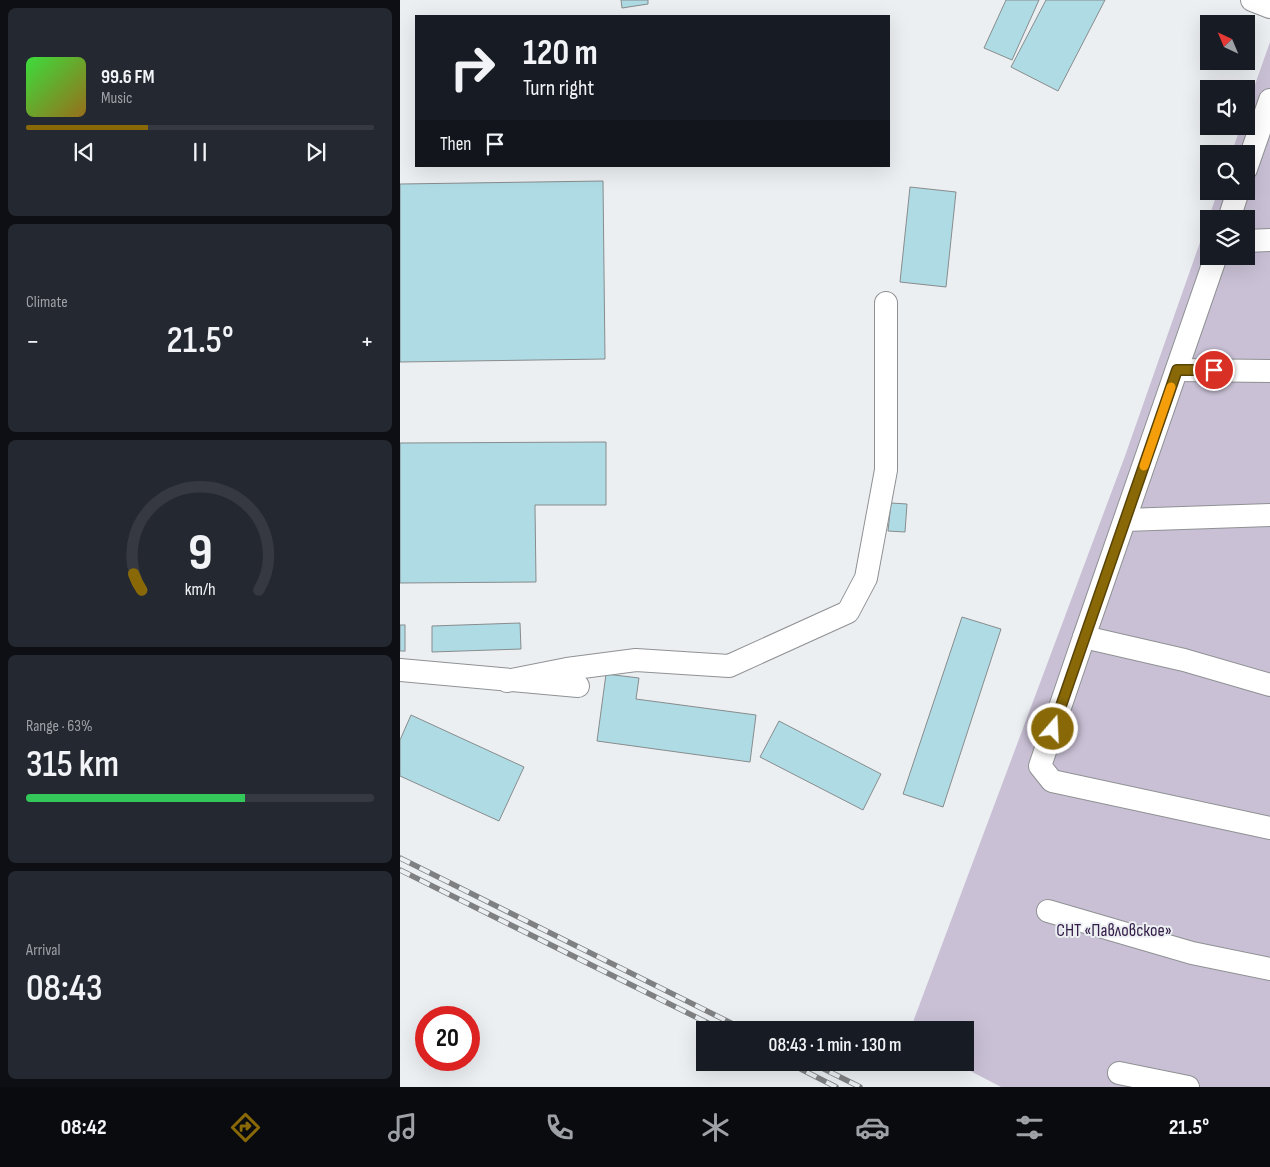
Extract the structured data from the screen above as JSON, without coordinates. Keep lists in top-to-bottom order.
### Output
{
  "parks": ["СНТ «Павловское»"],
  "north": "top left",
  "page": {
    "turn": ["120 m", "Turn right"],
    "song": ["99.6 FM", "Music"],
    "then": "Then",
    "tile": [
      "Climate",
      ["Range · 63%", "315 km"],
      ["Arrival", "08:43"]
    ],
    "heat": ["−", "21.5°", "+"],
    "limit": "20",
    "trip": "08:43 · 1 min · 130 m",
    "tabs": ["08:42", "21.5°"],
    "gauge": ["9", "km/h"]
  }
}
